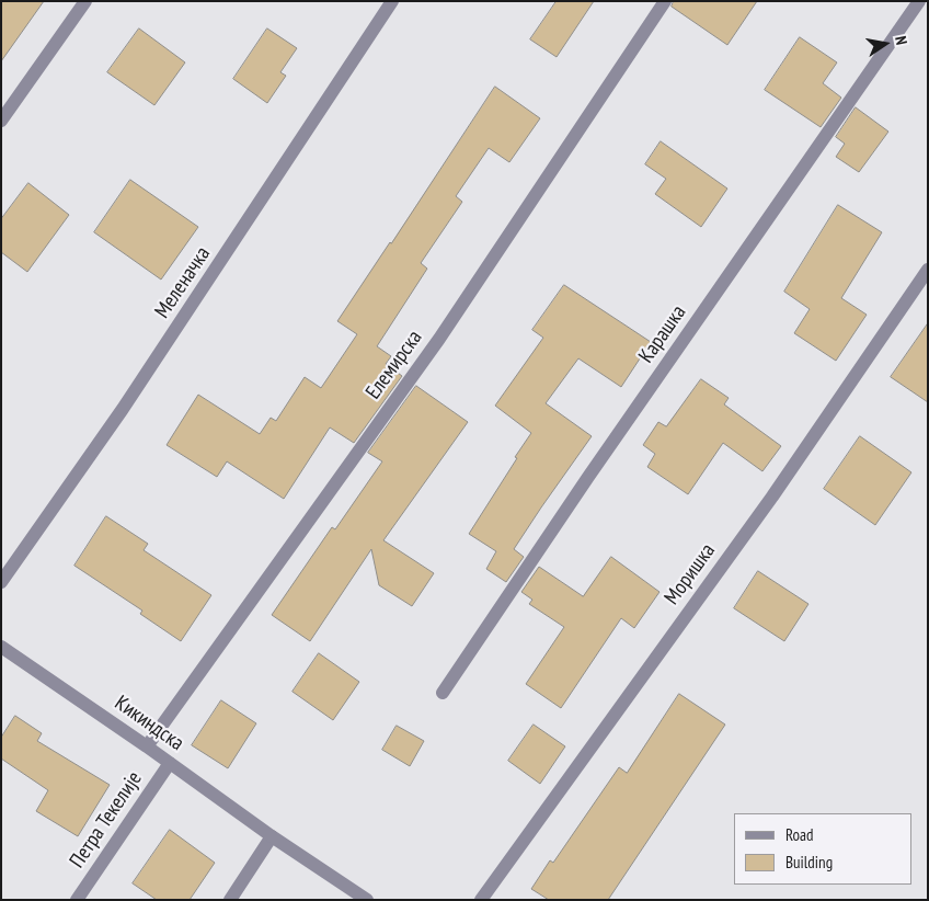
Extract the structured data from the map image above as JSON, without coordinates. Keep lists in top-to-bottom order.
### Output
{
  "streets": {
    "street": [
      "Меленачка",
      "Карашка",
      "Елемирска",
      "Моришка",
      "Кикиндска",
      "Петра Текелије"
    ]
  },
  "crossings": [
    ["Елемирска", "Кикиндска"],
    ["Кикиндска", "Петра Текелије"]
  ],
  "legend": ["Road", "Building"],
  "north": "right"
}
